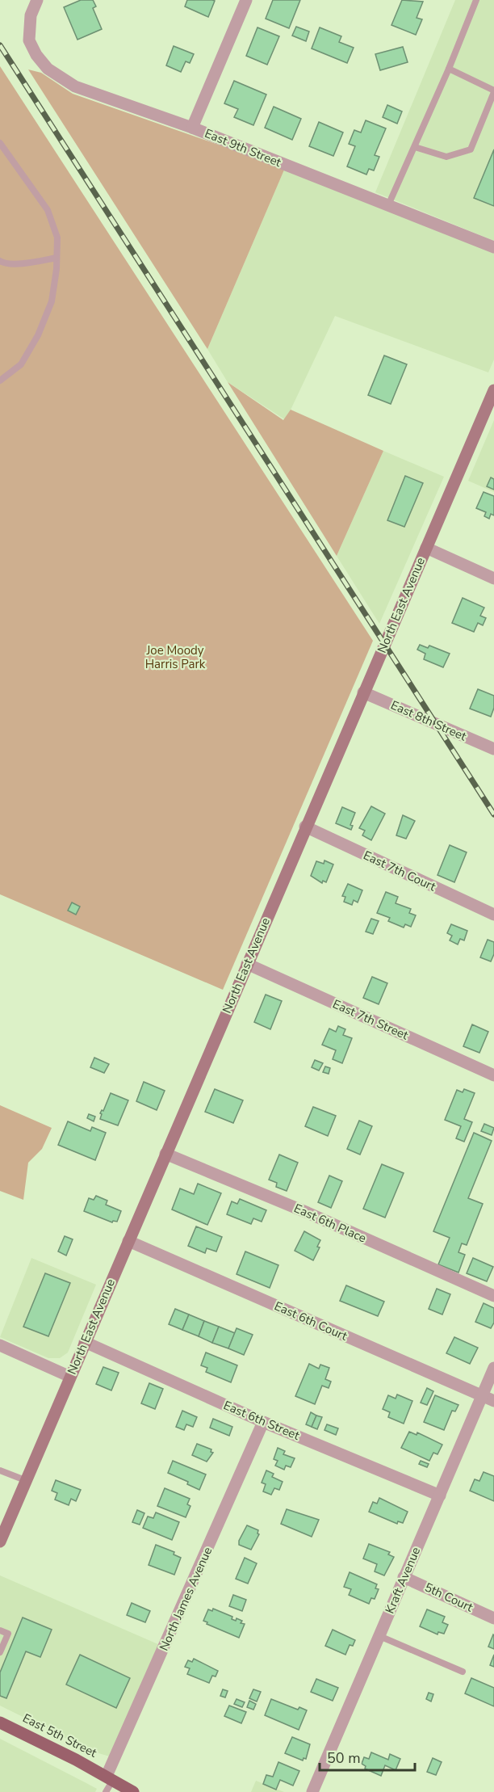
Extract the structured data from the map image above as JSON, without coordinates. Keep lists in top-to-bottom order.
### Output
{
  "streets": {
    "main road": ["North East Avenue", "East 5th Street"],
    "street": [
      "East 9th Street",
      "East 8th Street",
      "East 7th Court",
      "East 7th Street",
      "East 6th Place",
      "East 6th Court",
      "East 6th Street",
      "Kraft Avenue",
      "5th Court",
      "North James Avenue"
    ]
  },
  "crossings": [
    ["North East Avenue", "East 8th Street"],
    ["North East Avenue", "East 7th Court"],
    ["North East Avenue", "East 7th Street"],
    ["North East Avenue", "East 6th Place"],
    ["North East Avenue", "East 6th Court"],
    ["North East Avenue", "East 6th Street"],
    ["East 6th Court", "Kraft Avenue"],
    ["East 6th Street", "Kraft Avenue"],
    ["East 6th Street", "North James Avenue"],
    ["Kraft Avenue", "5th Court"],
    ["North James Avenue", "East 5th Street"]
  ],
  "parks": ["Joe Moody Harris Park"],
  "scale_bar": "50 m"
}
